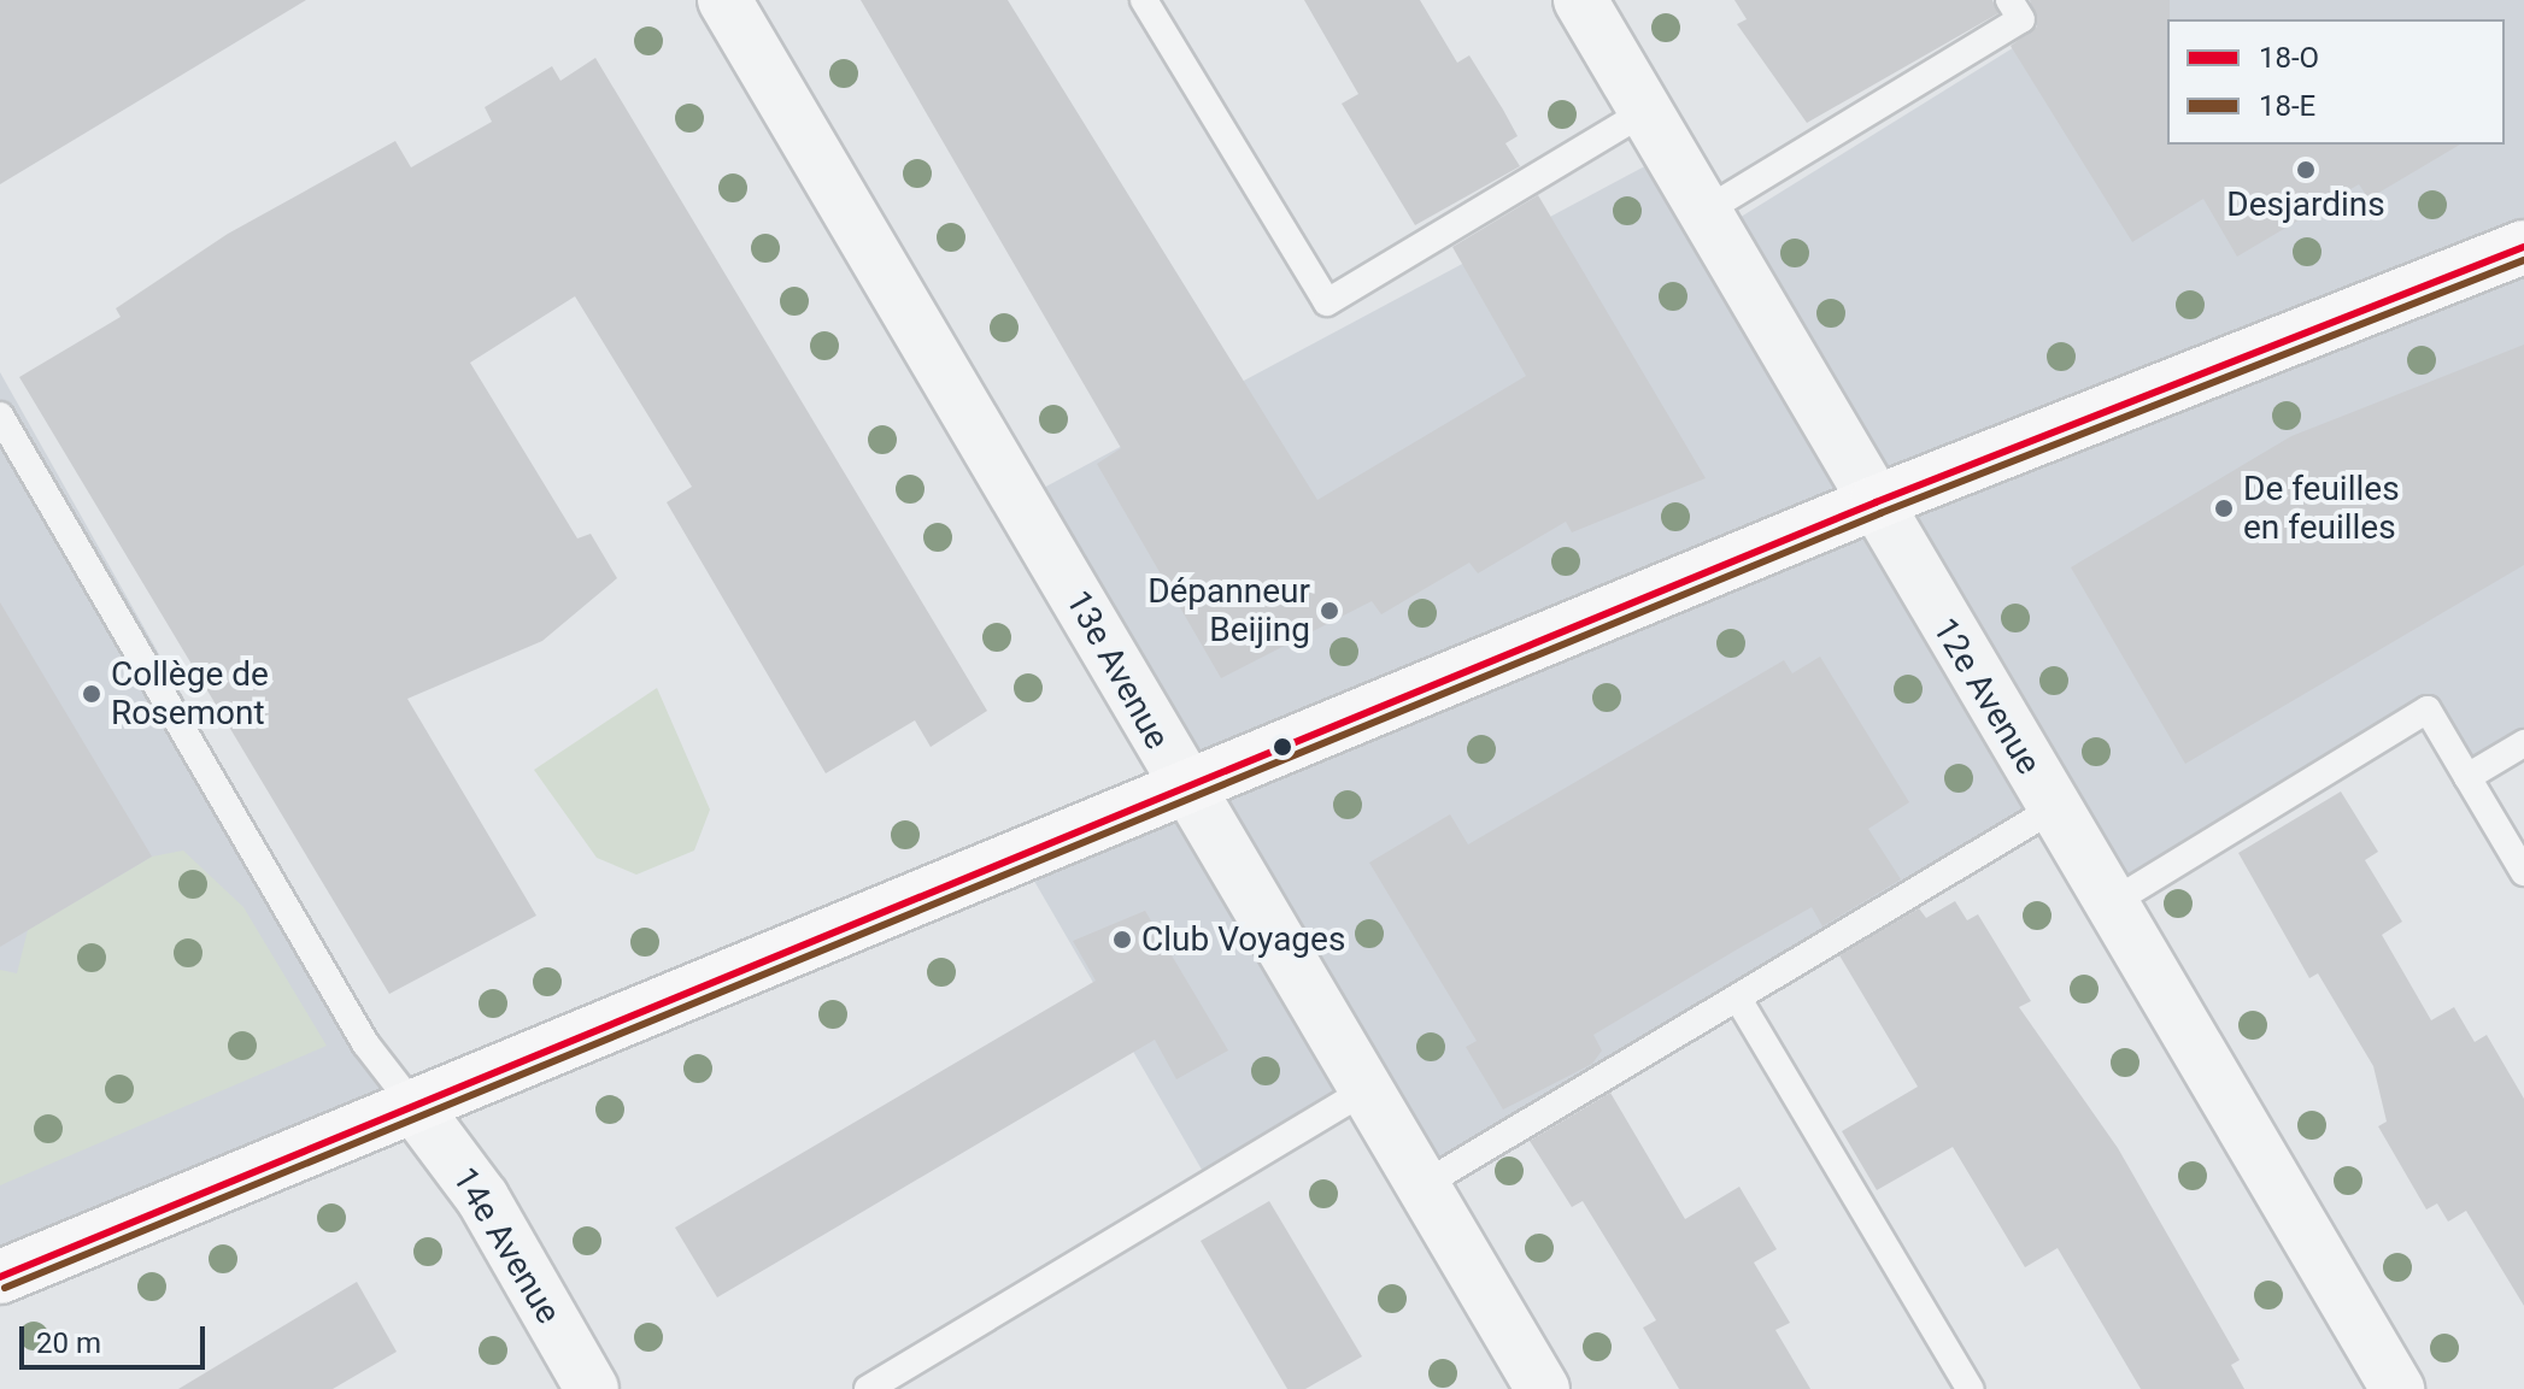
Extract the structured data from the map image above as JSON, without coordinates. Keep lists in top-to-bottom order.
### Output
{
  "streets": {
    "street": ["13e Avenue", "12e Avenue", "14e Avenue"]
  },
  "places": [
    "Desjardins",
    "De feuilles en feuilles",
    "Dépanneur Beijing",
    "Collège de Rosemont",
    "Club Voyages"
  ],
  "lines": ["transit line 18-O", "transit line 18-E"],
  "legend": ["18-O", "18-E"],
  "scale_bar": "20 m"
}
